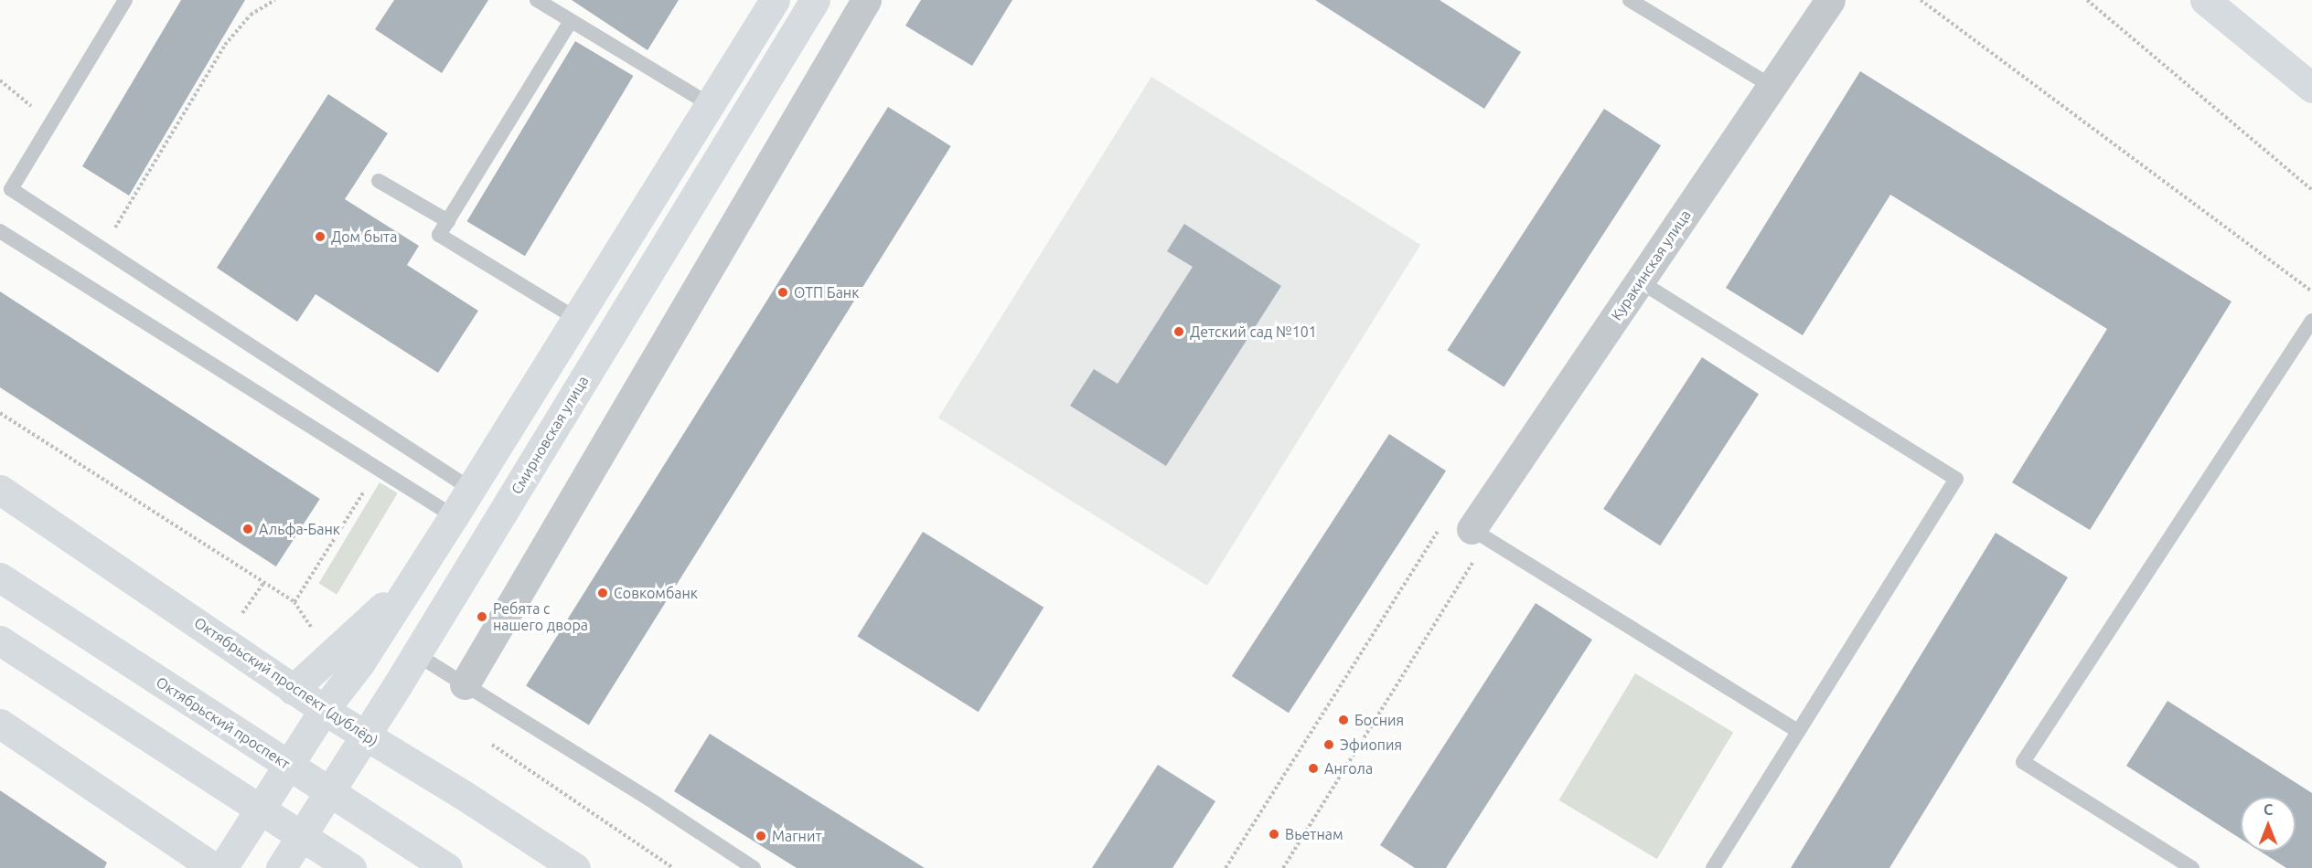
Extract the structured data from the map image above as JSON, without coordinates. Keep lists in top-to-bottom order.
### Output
{
  "streets": {
    "main road": ["Смирновская улица", "Октябрьский проспект (дублёр)", "Октябрьский проспект"],
    "street": ["Куракинская улица"]
  },
  "crossings": [
    ["Смирновская улица", "Октябрьский проспект (дублёр)"]
  ],
  "places": [
    "Дом быта",
    "ОТП Банк",
    "Детский сад №101",
    "Альфа-Банк",
    "Совкомбанк",
    "Ребята с нашего двора",
    "Босния",
    "Эфиопия",
    "Ангола",
    "Вьетнам",
    "Магнит"
  ],
  "north": "top"
}
